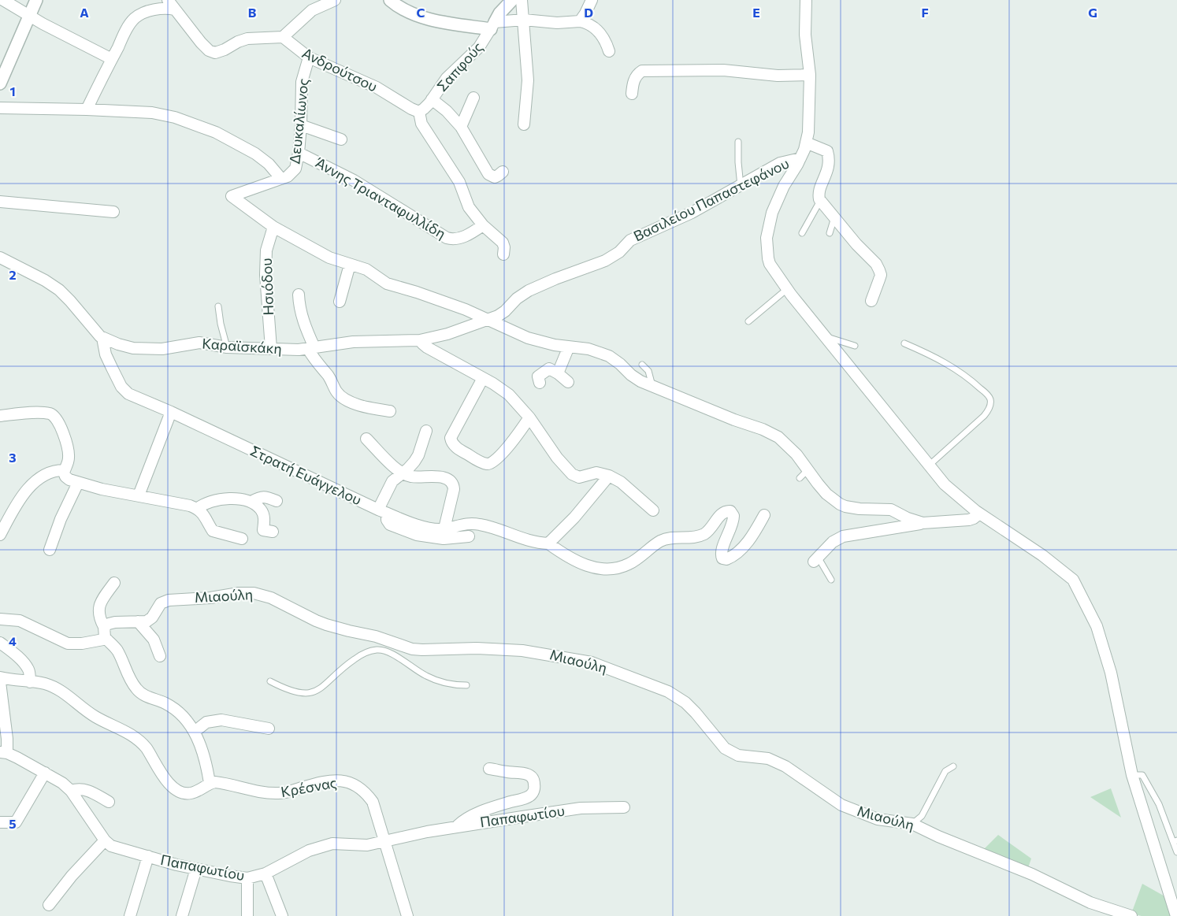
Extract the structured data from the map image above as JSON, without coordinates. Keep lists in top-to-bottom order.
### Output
{
  "streets": {
    "street": [
      "Σαπφούς",
      "Ανδρούτσου",
      "Δευκαλίωνος",
      "Άννης Τριανταφυλλίδη",
      "Βασιλείου Παπαστεφάνου",
      "Ησιόδου",
      "Καραϊσκάκη",
      "Στρατή Ευάγγελου",
      "Μιαούλη",
      "Κρέσνας",
      "Παπαφωτίου"
    ]
  },
  "crossings": [
    ["Ανδρούτσου", "Δευκαλίωνος"],
    ["Δευκαλίωνος", "Άννης Τριανταφυλλίδη"],
    ["Βασιλείου Παπαστεφάνου", "Καραϊσκάκη"],
    ["Ησιόδου", "Καραϊσκάκη"],
    ["Καραϊσκάκη", "Στρατή Ευάγγελου"],
    ["Κρέσνας", "Παπαφωτίου"]
  ],
  "grid": {
    "columns": [
      "A",
      "B",
      "C",
      "D",
      "E",
      "F",
      "G"
    ],
    "rows": [
      "1",
      "2",
      "3",
      "4",
      "5"
    ]
  }
}
